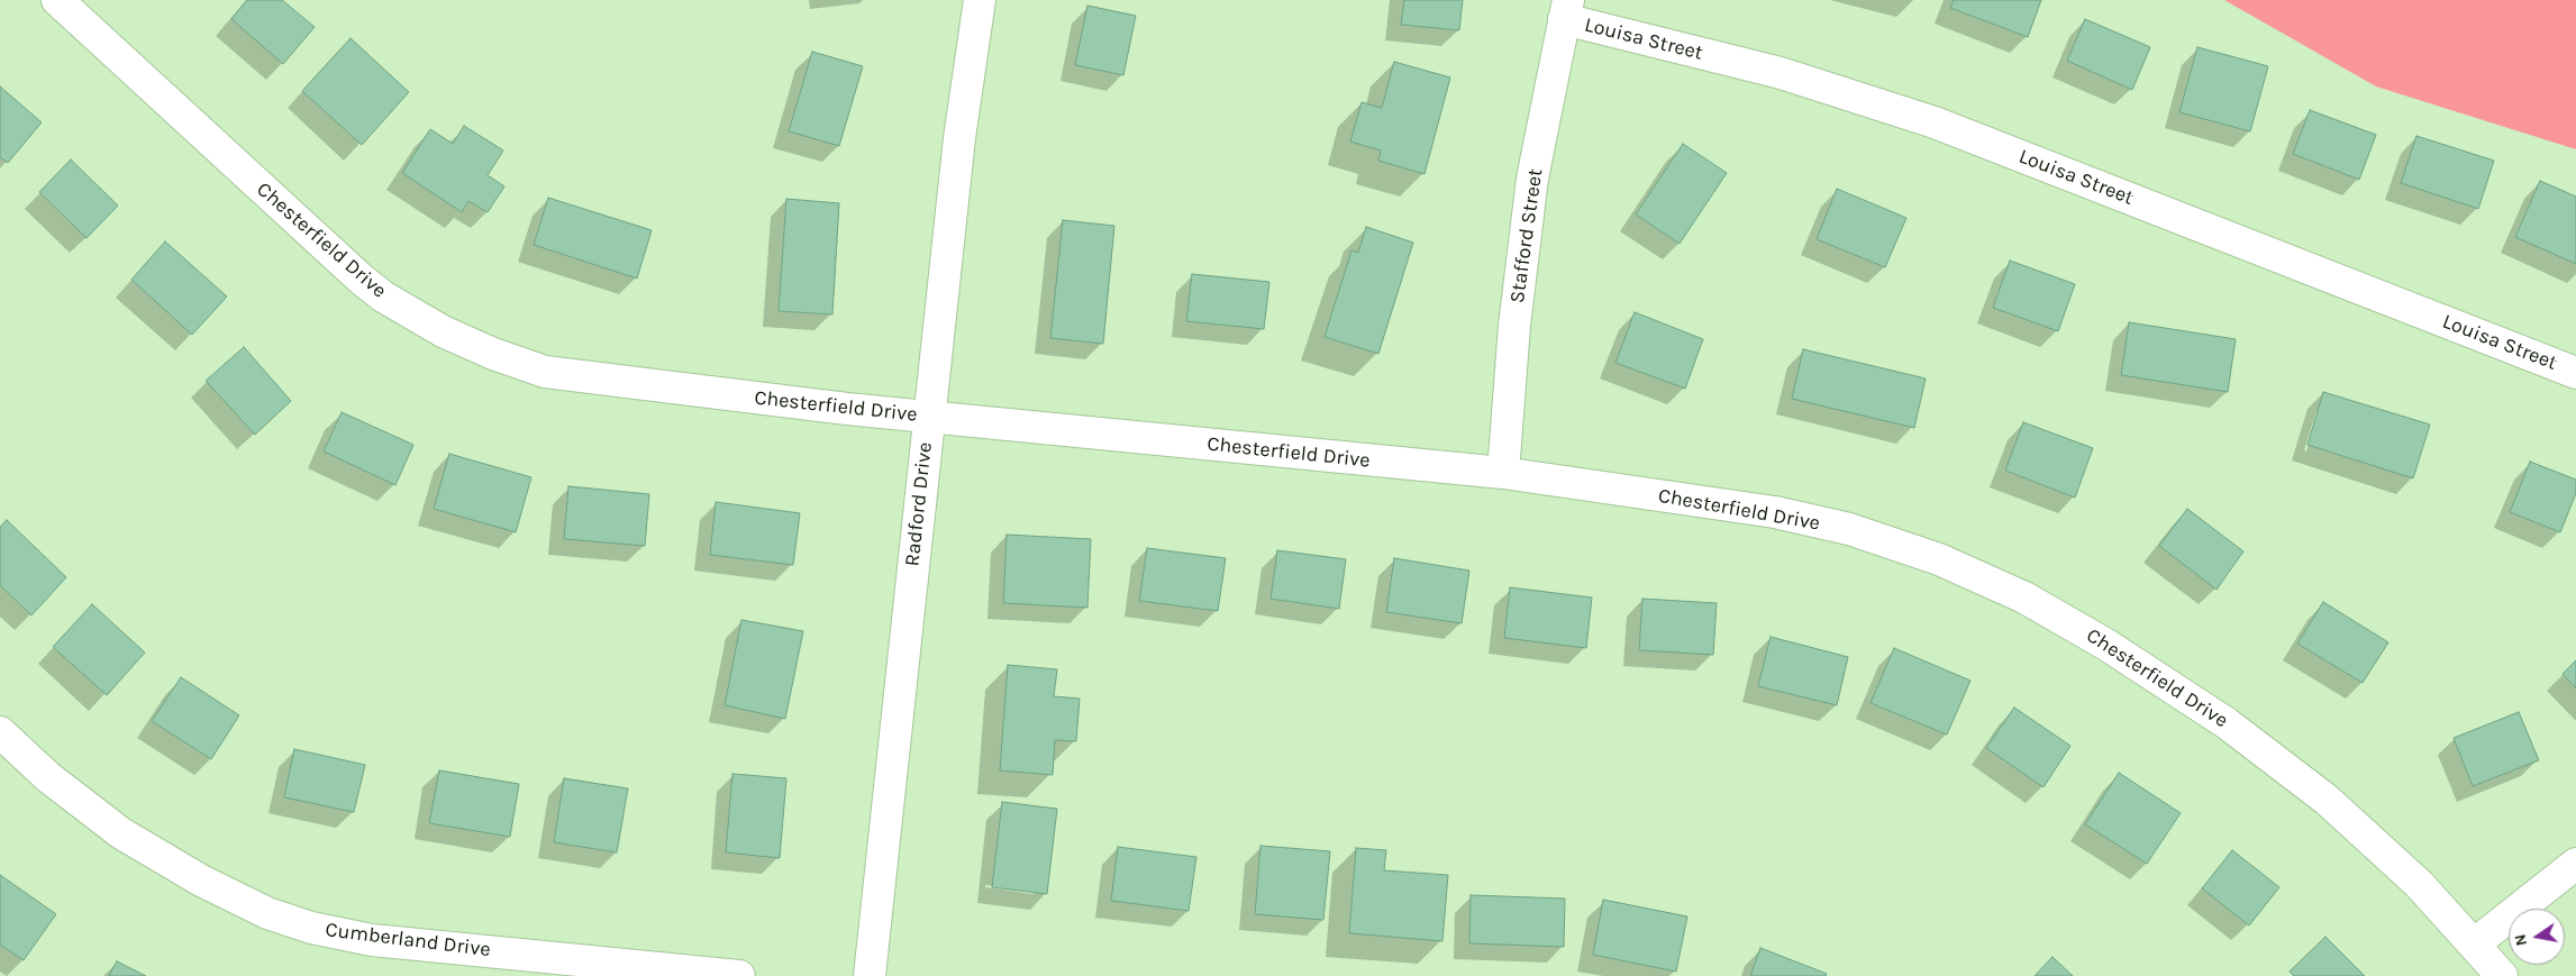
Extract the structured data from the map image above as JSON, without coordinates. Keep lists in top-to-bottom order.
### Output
{
  "streets": {
    "street": [
      "Louisa Street",
      "Stafford Street",
      "Chesterfield Drive",
      "Radford Drive",
      "Cumberland Drive"
    ]
  },
  "crossings": [
    ["Louisa Street", "Stafford Street"],
    ["Stafford Street", "Chesterfield Drive"],
    ["Chesterfield Drive", "Radford Drive"]
  ],
  "north": "left"
}
